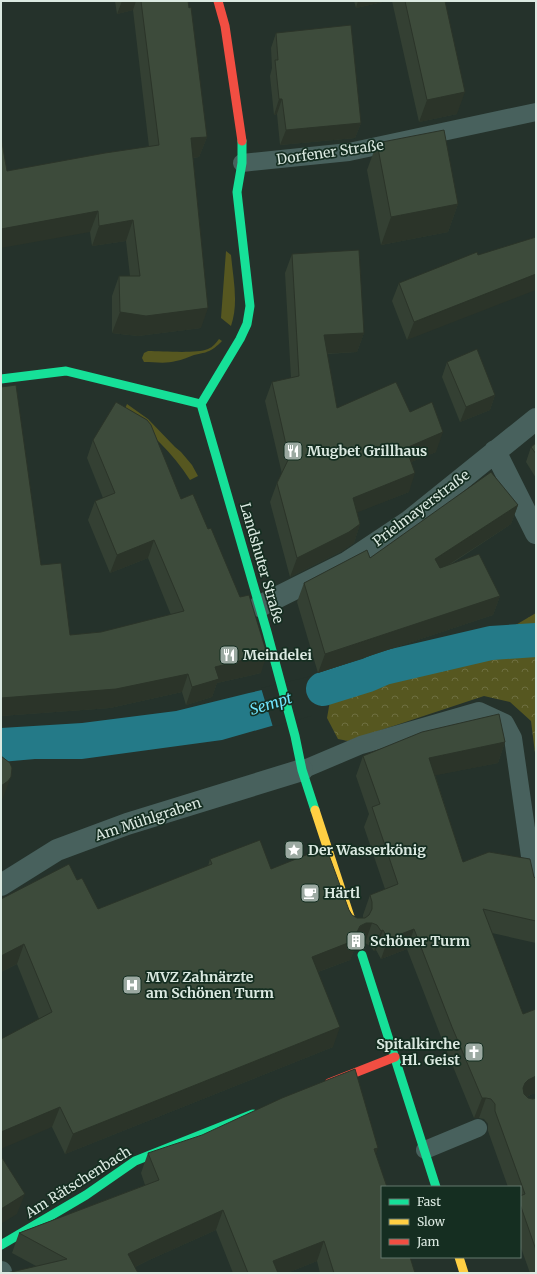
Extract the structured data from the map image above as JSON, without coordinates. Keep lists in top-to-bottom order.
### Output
{
  "streets": {
    "street": [
      "Prielmayerstraße",
      "Landshuter Straße",
      "Am Mühlgraben",
      "Am Rätschenbach"
    ],
    "lane": ["Dorfener Straße"]
  },
  "crossings": [
    ["Prielmayerstraße", "Landshuter Straße"],
    ["Landshuter Straße", "Am Mühlgraben"]
  ],
  "water": ["Sempt"],
  "places": {
    "restaurant": ["Mugbet Grillhaus", "Meindelei"],
    "place": ["Der Wasserkönig"],
    "cafe": ["Härtl"],
    "building": ["Schöner Turm"],
    "hospital": ["MVZ Zahnärzte am Schönen Turm"],
    "church": ["Spitalkirche Hl. Geist"]
  },
  "legend": ["Fast", "Slow", "Jam"]
}
